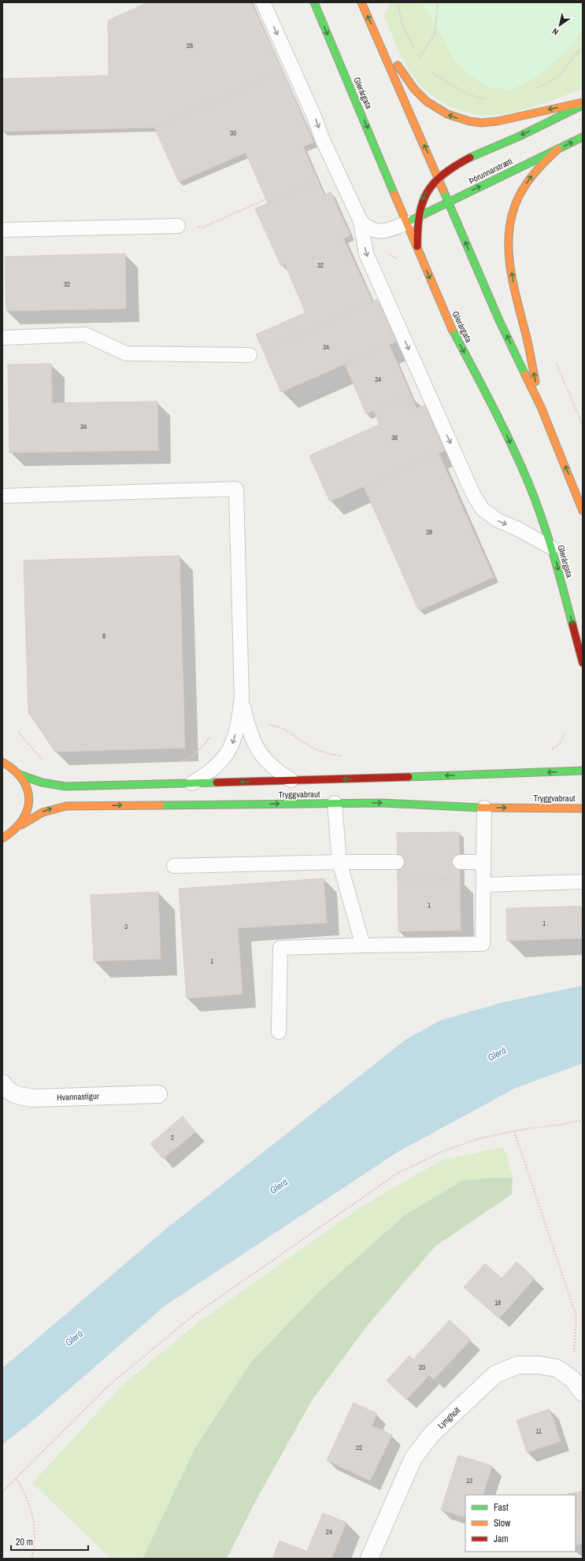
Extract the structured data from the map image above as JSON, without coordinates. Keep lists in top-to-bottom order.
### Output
{
  "streets": {
    "main road": ["Glerárgata", "Þórunnarstræti", "Tryggvabraut"],
    "street": ["Hvannastígur", "Lyngholt"]
  },
  "crossings": [
    ["Glerárgata", "Þórunnarstræti"]
  ],
  "water": ["Glerá"],
  "house_numbers": [
    "28",
    "30",
    "32",
    "32",
    "34",
    "34",
    "34",
    "36",
    "38",
    "8",
    "1",
    "1",
    "3",
    "1",
    "2",
    "18",
    "20",
    "11",
    "22",
    "13",
    "24"
  ],
  "legend": ["Fast", "Slow", "Jam"],
  "scale_bar": "20 m",
  "north": "bottom left"
}
